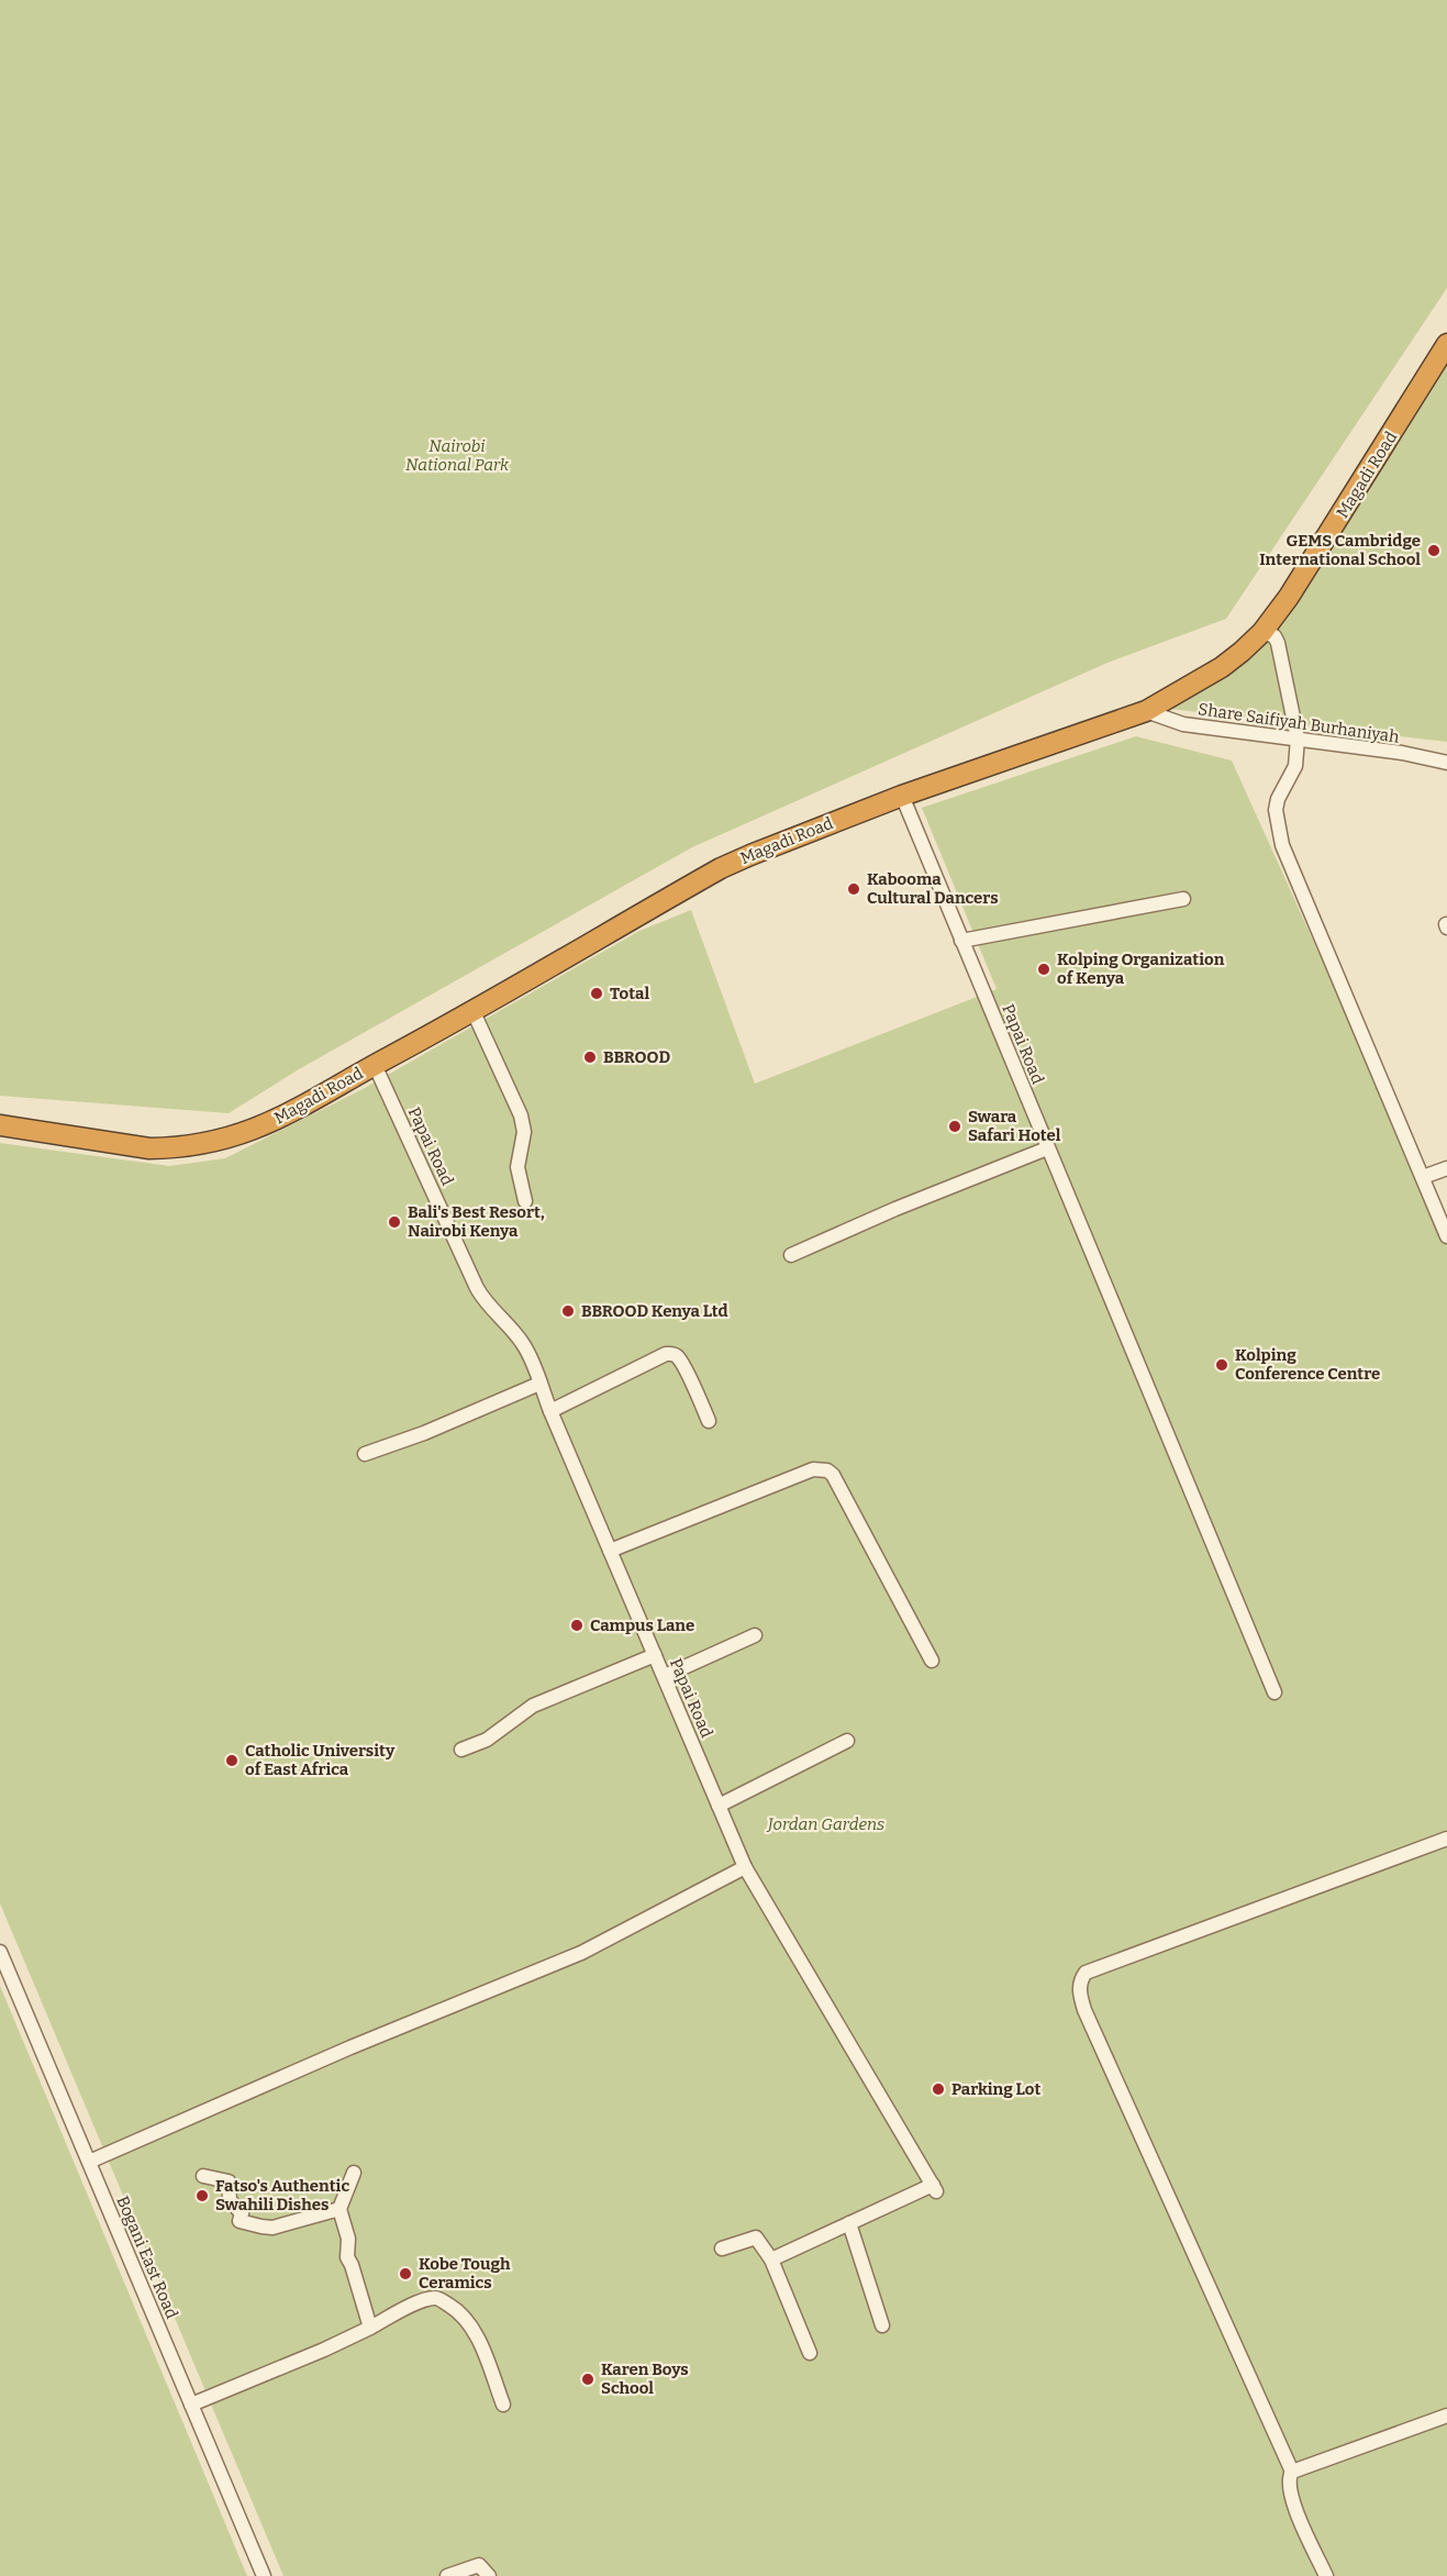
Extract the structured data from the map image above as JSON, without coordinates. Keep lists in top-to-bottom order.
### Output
{
  "streets": {
    "highway": ["Magadi Road"],
    "street": ["Share Saifiyah Burhaniyah", "Papai Road", "Bogani East Road"]
  },
  "crossings": [
    ["Magadi Road", "Share Saifiyah Burhaniyah"],
    ["Magadi Road", "Papai Road"]
  ],
  "parks": ["Nairobi National Park", "Jordan Gardens"],
  "places": [
    "GEMS Cambridge International School",
    "Kabooma Cultural Dancers",
    "Kolping Organization of Kenya",
    "Total",
    "BBROOD",
    "Swara Safari Hotel",
    "Bali's Best Resort, Nairobi Kenya",
    "BBROOD Kenya Ltd",
    "Kolping Conference Centre",
    "Campus Lane",
    "Catholic University of East Africa",
    "Parking Lot",
    "Fatso's Authentic Swahili Dishes",
    "Kobe Tough Ceramics",
    "Karen Boys School"
  ]
}
